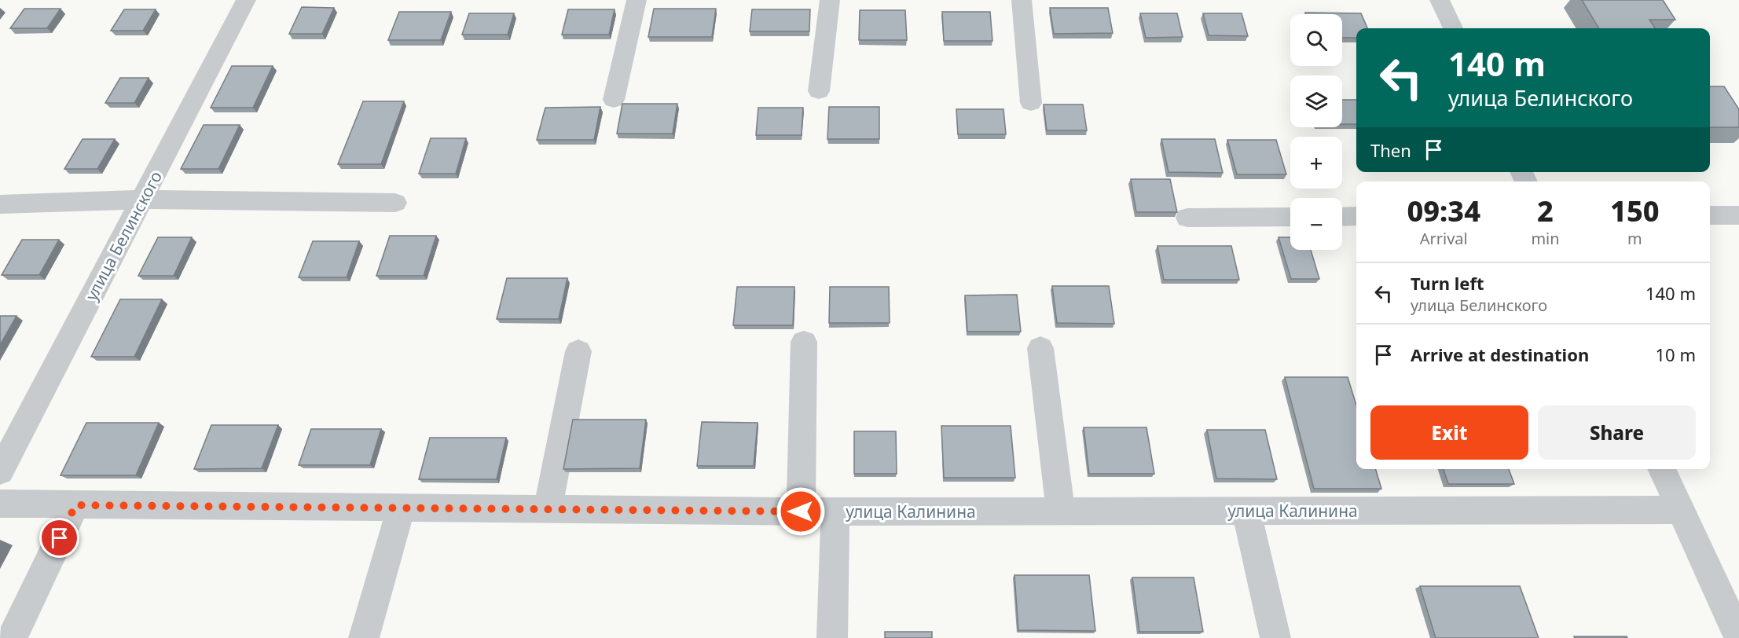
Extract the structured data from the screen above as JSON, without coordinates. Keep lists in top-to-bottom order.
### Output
{
  "streets": {
    "street": ["улица Белинского", "улица Калинина"]
  },
  "page": {
    "map_buttons": ["+", "−"],
    "turn": ["140 m", "улица Белинского"],
    "then": "Then",
    "eta": [
      "09:34",
      "Arrival",
      "2",
      "min",
      "150",
      "m"
    ],
    "list": [
      {
        "name": "Turn left",
        "note": "улица Белинского",
        "value": "140 m"
      },
      {
        "name": "Arrive at destination",
        "value": "10 m"
      }
    ],
    "buttons": ["Exit", "Share"]
  }
}
